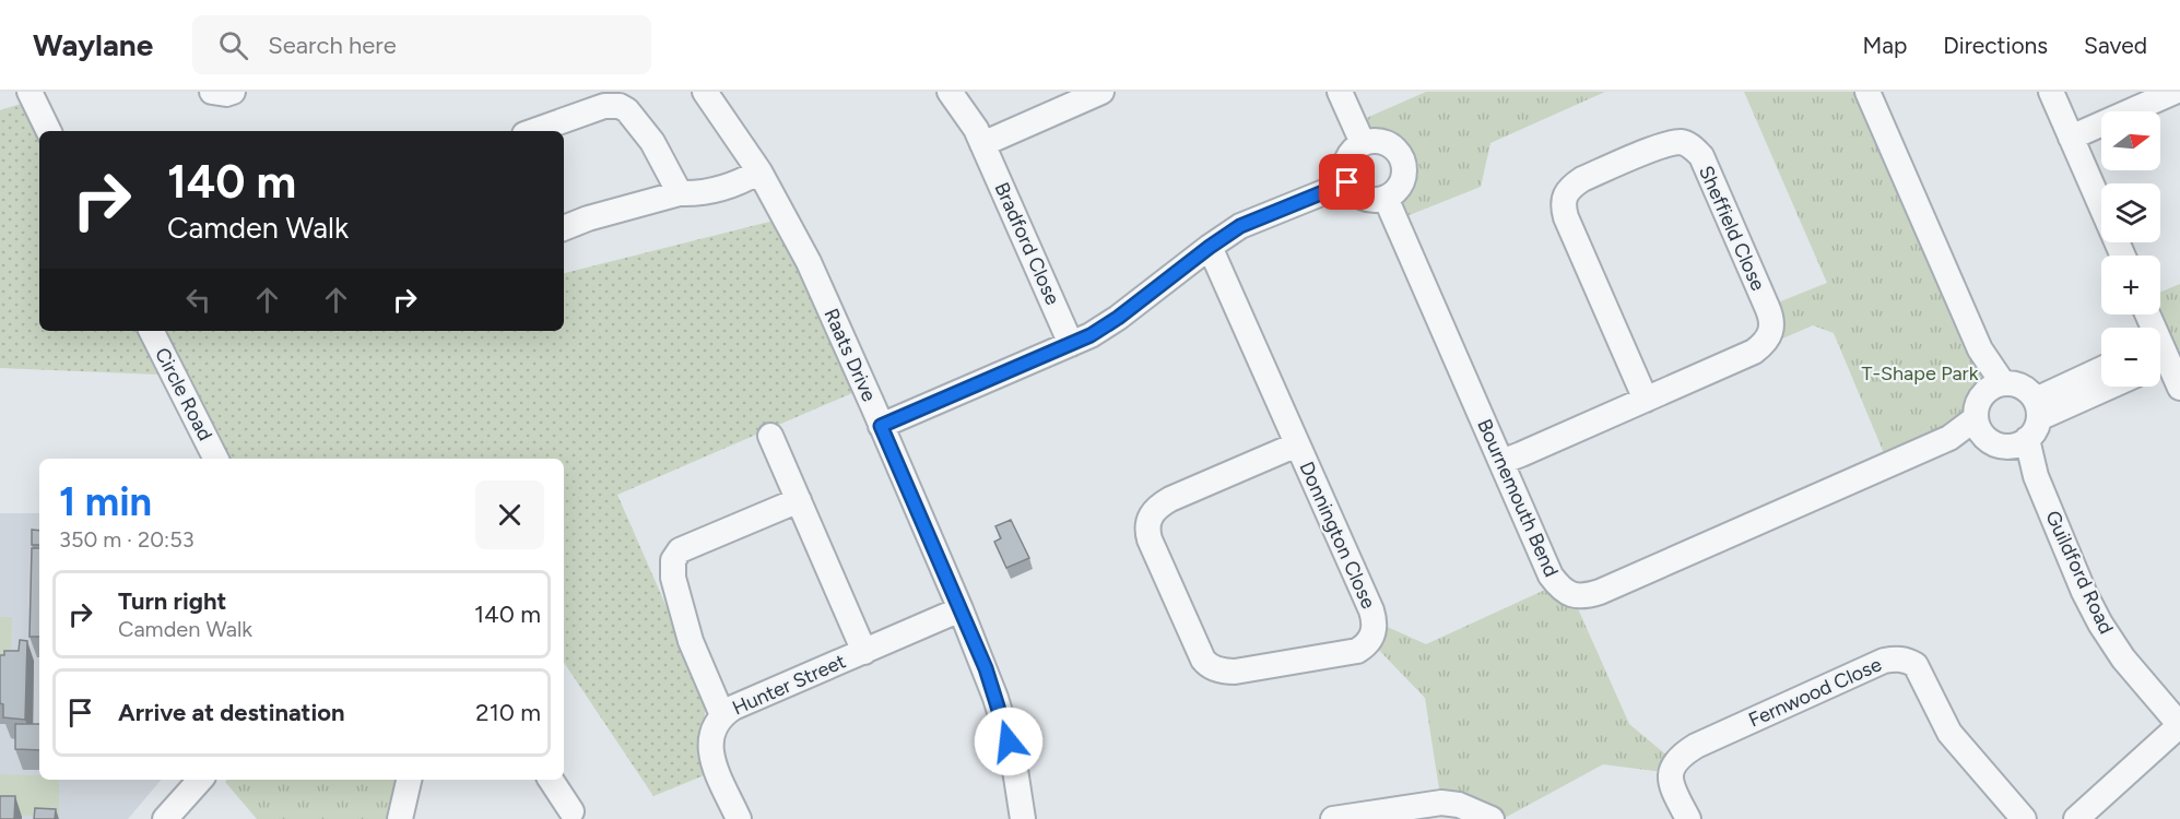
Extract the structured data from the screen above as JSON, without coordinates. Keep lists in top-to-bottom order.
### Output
{
  "streets": {
    "street": [
      "Sheffield Close",
      "Bradford Close",
      "Raats Drive",
      "Circle Road",
      "Bournemouth Bend",
      "Donnington Close",
      "Guildford Road",
      "Hunter Street",
      "Fernwood Close"
    ]
  },
  "crossings": [
    ["Sheffield Close", "Bournemouth Bend"],
    ["Raats Drive", "Hunter Street"],
    ["Bournemouth Bend", "Guildford Road"]
  ],
  "parks": ["T-Shape Park"],
  "north": "right",
  "page": {
    "header": "Waylane",
    "search": "Search here",
    "nav": ["Map", "Directions", "Saved"],
    "map_buttons": ["+", "−"],
    "turn": ["140 m", "Camden Walk"],
    "heading": ["1 min", "350 m · 20:53"],
    "list": [
      {
        "name": "Turn right",
        "note": "Camden Walk",
        "value": "140 m"
      },
      {
        "name": "Arrive at destination",
        "value": "210 m"
      }
    ]
  }
}
